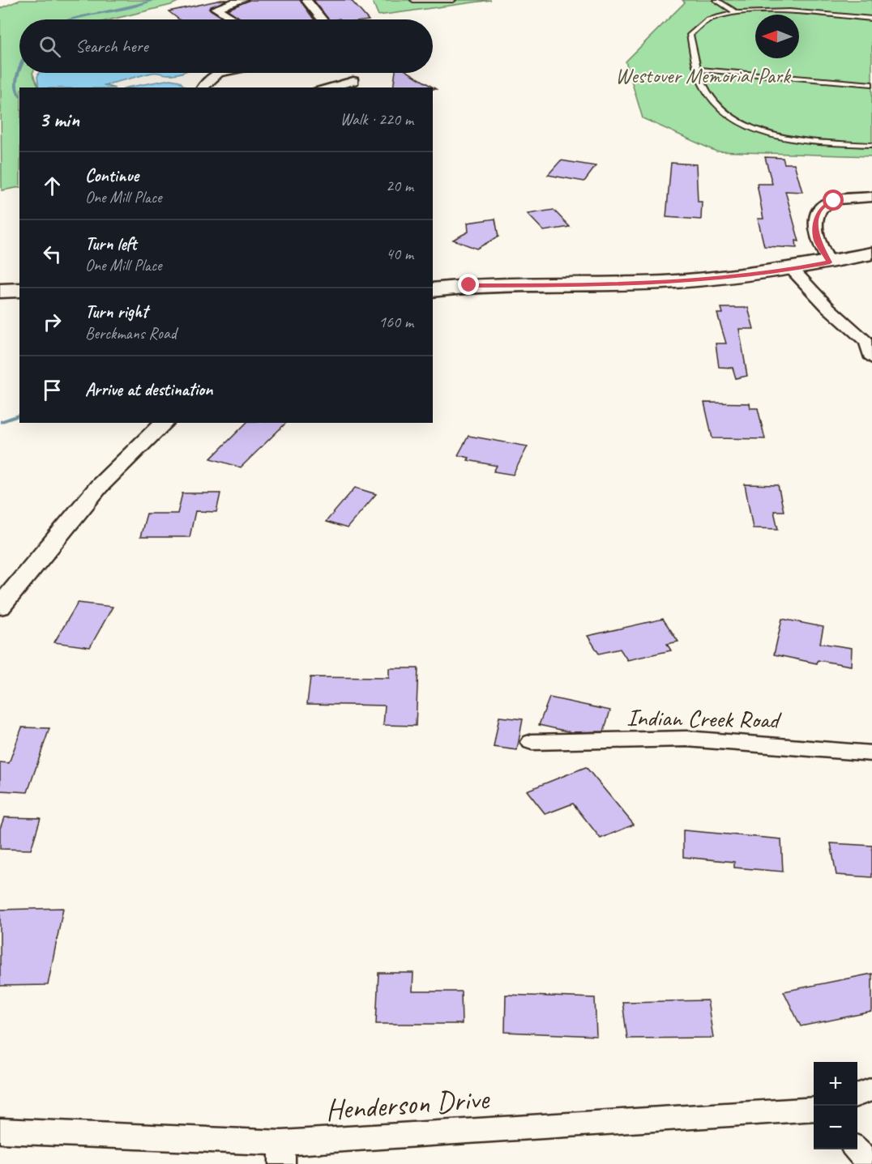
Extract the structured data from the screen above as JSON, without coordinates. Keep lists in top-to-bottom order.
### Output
{
  "streets": {
    "street": ["Indian Creek Road", "Henderson Drive"]
  },
  "parks": ["Westover Memorial Park"],
  "north": "left",
  "page": {
    "search": "Search here",
    "heading": ["3 min", "Walk · 220 m"],
    "list": [
      ["Continue", "One Mill Place", "20 m"],
      ["Turn left", "One Mill Place", "40 m"],
      ["Turn right", "Berckmans Road", "160 m"],
      "Arrive at destination"
    ],
    "map_buttons": ["+", "−"]
  }
}
